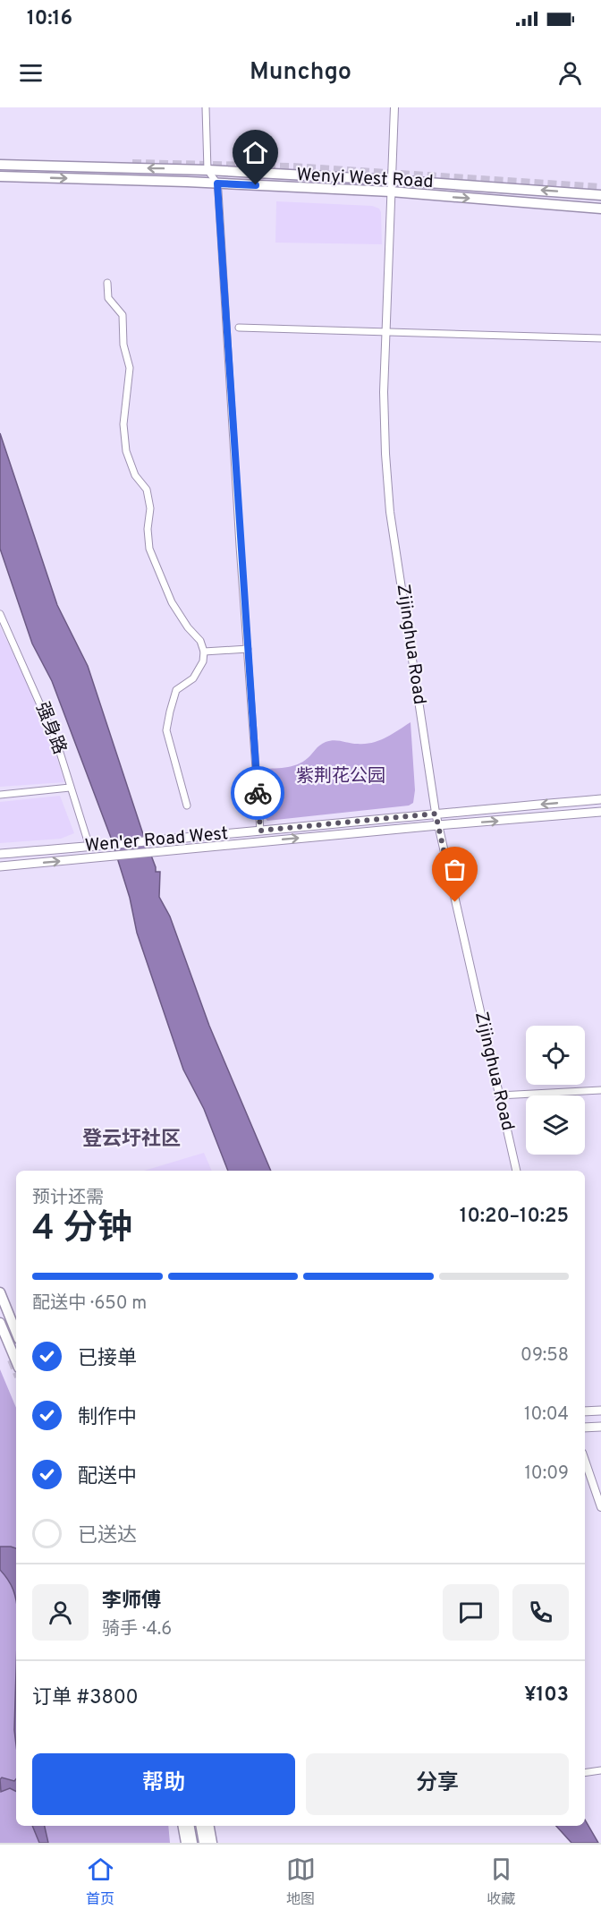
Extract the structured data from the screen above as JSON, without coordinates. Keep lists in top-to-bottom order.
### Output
{
  "streets": {
    "main road": ["Wenyi West Road", "Wen'er Road West"],
    "street": ["Zijinghua Road", "强身路"]
  },
  "crossings": [
    ["Wenyi West Road", "Zijinghua Road"],
    ["Zijinghua Road", "Wen'er Road West"],
    ["强身路", "Wen'er Road West"]
  ],
  "districts": ["登云圩社区"],
  "parks": ["紫荆花公园"],
  "page": {
    "status": "10:16",
    "header": "Munchgo",
    "heading": ["4 分钟", "预计还需", "10:20–10:25"],
    "panel": [
      "李师傅",
      "骑手 · 4.6",
      "订单 #3800",
      "¥103"
    ],
    "bar": "配送中 · 650 m",
    "list": [
      ["已接单", "09:58"],
      ["制作中", "10:04"],
      ["配送中", "10:09"],
      "已送达"
    ],
    "buttons": ["帮助", "分享"],
    "tabs": ["首页", "地图", "收藏"]
  }
}
